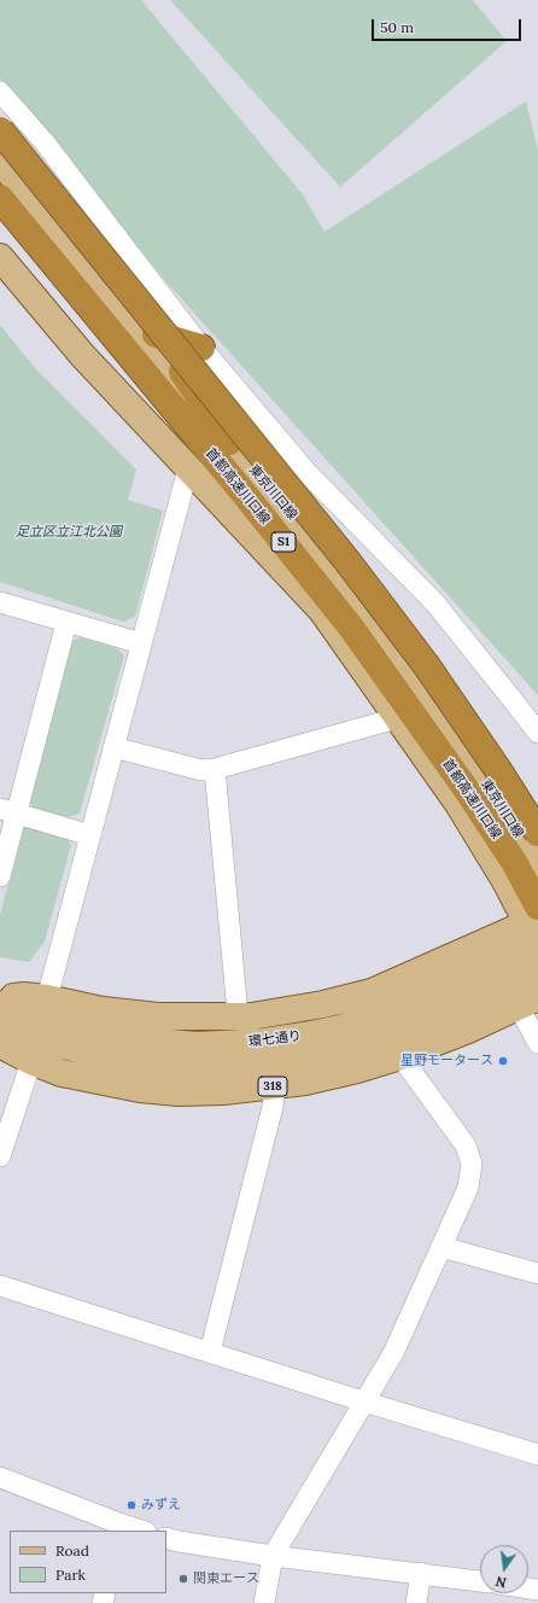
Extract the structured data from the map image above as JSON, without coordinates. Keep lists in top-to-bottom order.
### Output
{
  "streets": {
    "highway": ["首都高速川口線", "S1"],
    "main road": ["東京川口線", "環七通り", "318"]
  },
  "crossings": [
    ["首都高速川口線", "環七通り"]
  ],
  "parks": ["足立区立江北公園"],
  "places": ["星野モータース", "みずえ", "関東エース"],
  "legend": ["Road", "Park"],
  "scale_bar": "50 m",
  "north": "bottom"
}
